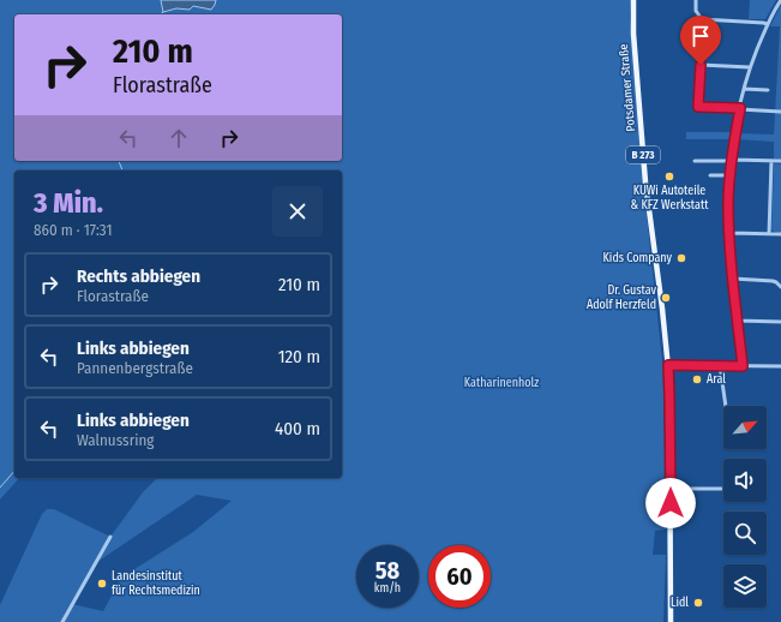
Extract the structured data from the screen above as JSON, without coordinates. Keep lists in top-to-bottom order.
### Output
{
  "streets": {
    "main road": ["Potsdamer Straße", "B 273"]
  },
  "parks": ["Katharinenholz"],
  "places": [
    "KUWi Autoteile & KFZ Werkstatt",
    "Kids Company",
    "Dr. Gustav Adolf Herzfeld",
    "Aral",
    "Landesinstitut für Rechtsmedizin",
    "Lidl"
  ],
  "north": "top right",
  "page": {
    "turn": ["210 m", "Florastraße"],
    "heading": ["3 Min.", "860 m · 17:31"],
    "list": [
      {
        "name": "Rechts abbiegen",
        "note": "Florastraße",
        "value": "210 m"
      },
      {
        "name": "Links abbiegen",
        "note": "Pannenbergstraße",
        "value": "120 m"
      },
      {
        "name": "Links abbiegen",
        "note": "Walnussring",
        "value": "400 m"
      }
    ],
    "speed": "58 km/h",
    "limit": "60"
  }
}
